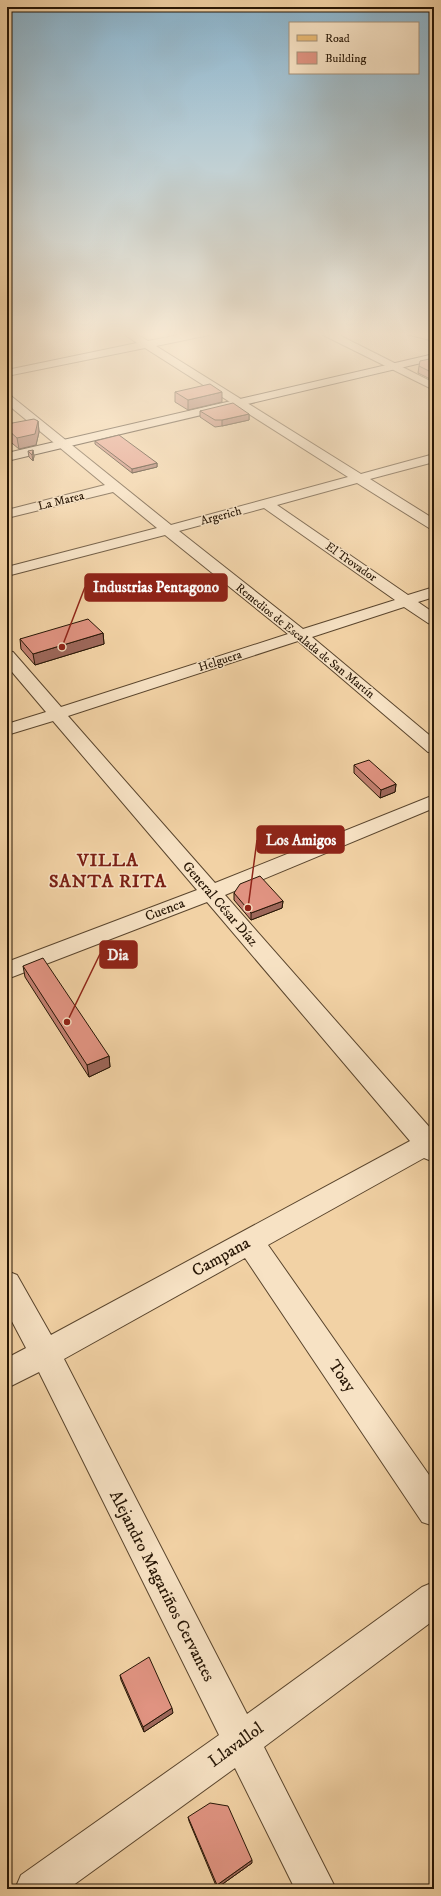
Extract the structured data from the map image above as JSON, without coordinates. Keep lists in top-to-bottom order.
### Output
{
  "streets": {
    "street": [
      "La Marea",
      "Argerich",
      "El Trovador",
      "Remedios de Escalada de San Martín",
      "Helguera",
      "General César Díaz",
      "Cuenca",
      "Campana",
      "Toay",
      "Alejandro Magariños Cervantes",
      "Llavallol"
    ]
  },
  "crossings": [
    ["La Marea", "Remedios de Escalada de San Martín"],
    ["Argerich", "El Trovador"],
    ["Argerich", "Remedios de Escalada de San Martín"],
    ["El Trovador", "Helguera"],
    ["Remedios de Escalada de San Martín", "Helguera"],
    ["Helguera", "General César Díaz"],
    ["General César Díaz", "Cuenca"],
    ["General César Díaz", "Campana"],
    ["Campana", "Toay"],
    ["Campana", "Alejandro Magariños Cervantes"],
    ["Alejandro Magariños Cervantes", "Llavallol"]
  ],
  "districts": ["VILLA SANTA RITA"],
  "places": ["Industrias Pentagono", "Los Amigos", "Dia"],
  "legend": ["Road", "Building"]
}
